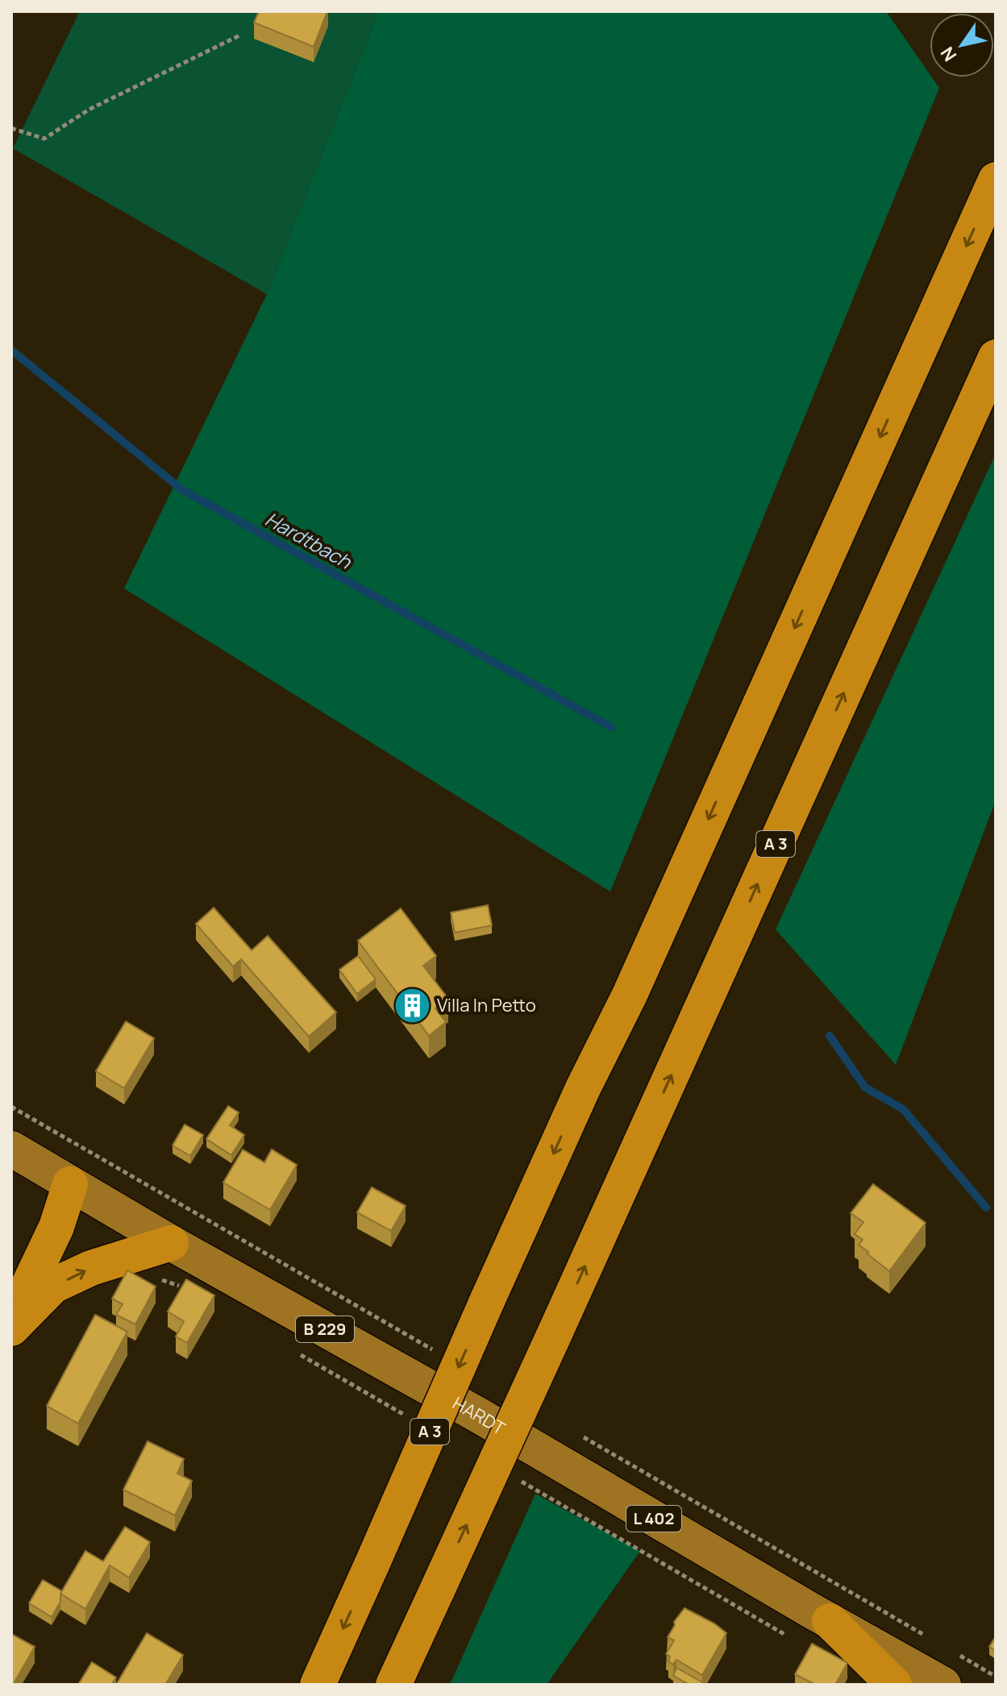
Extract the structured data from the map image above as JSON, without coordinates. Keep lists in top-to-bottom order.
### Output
{
  "streets": {
    "highway": ["A 3"],
    "main road": ["B 229", "HARDT", "L 402"]
  },
  "water": ["Hardtbach"],
  "places": {
    "building": ["Villa In Petto"]
  },
  "north": "bottom left"
}
